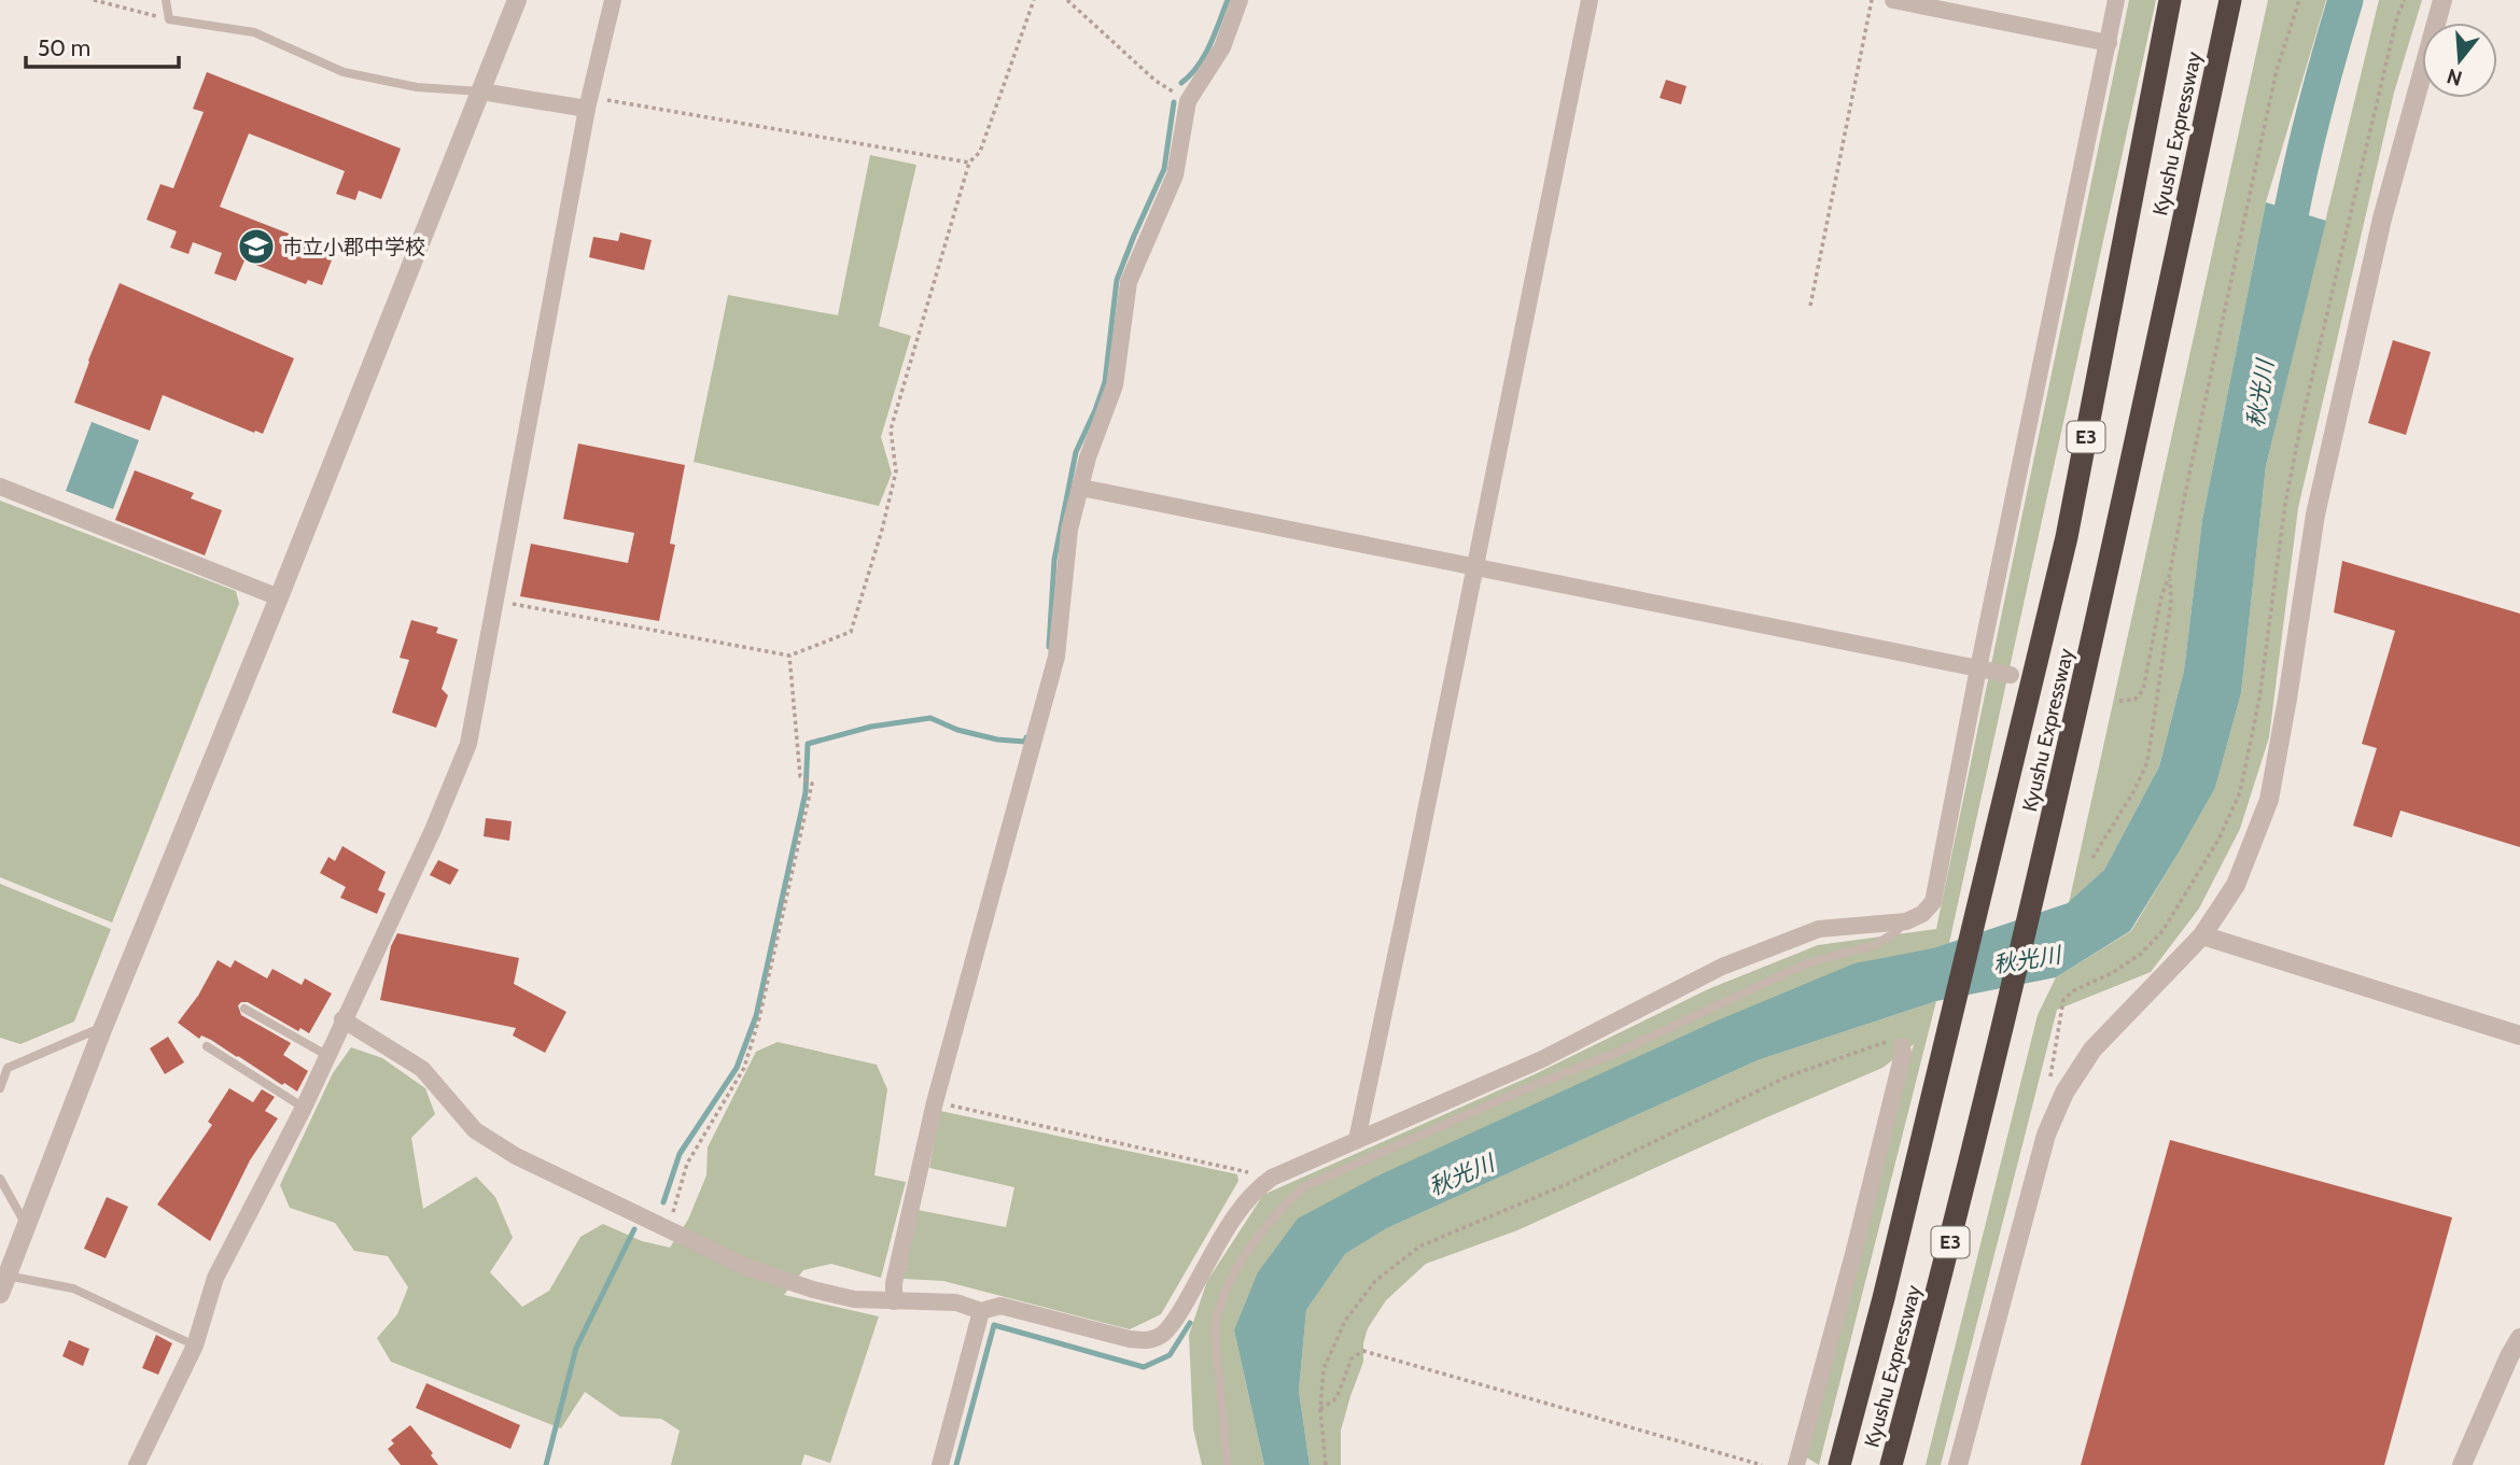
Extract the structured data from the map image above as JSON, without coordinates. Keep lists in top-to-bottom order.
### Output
{
  "streets": {
    "highway": ["Kyushu Expressway", "E3"]
  },
  "water": ["秋光川"],
  "places": {
    "school or university": ["市立小郡中学校"]
  },
  "scale_bar": "50 m",
  "north": "bottom"
}
